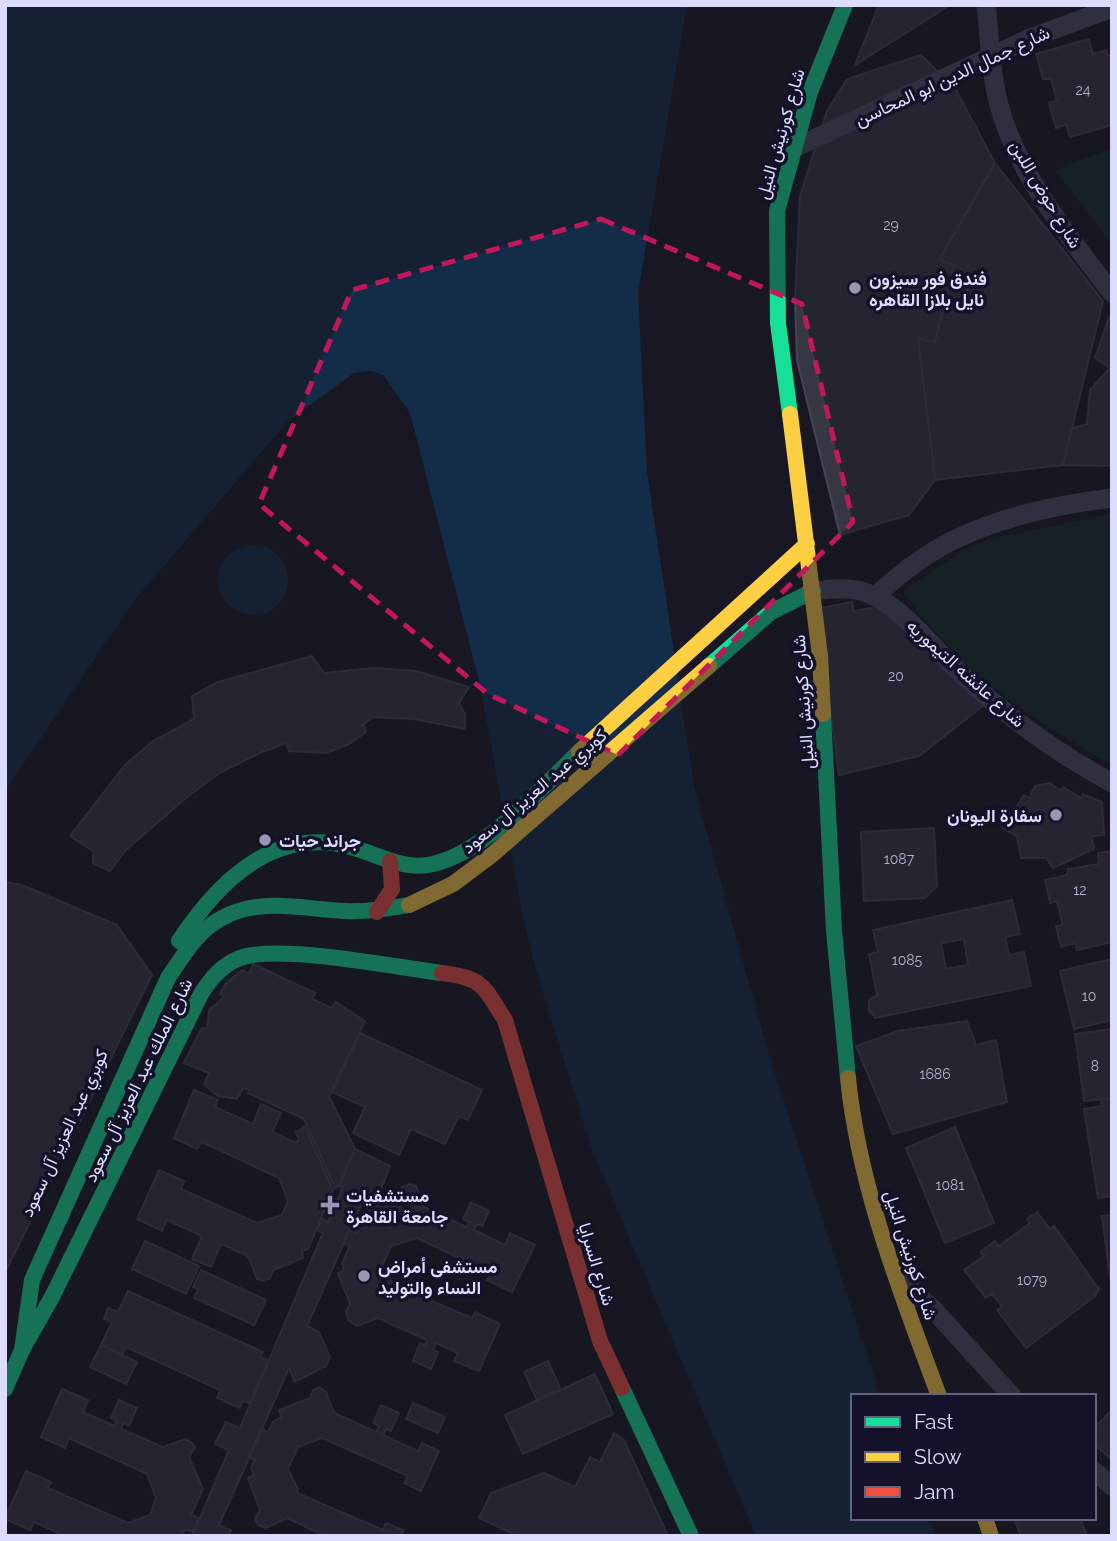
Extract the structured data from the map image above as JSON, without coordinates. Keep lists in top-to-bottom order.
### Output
{
  "streets": {
    "main road": [
      "شارع كورنيش النيل",
      "كوبري عبد العزيز آل سعود",
      "شارع الملك عبد العزيز آل سعود",
      "شارع السرايا"
    ],
    "street": ["شارع جمال الدين ابو المحاسن", "شارع حوض اللبن", "شارع عائشه التيموريه"]
  },
  "crossings": [
    ["شارع جمال الدين ابو المحاسن", "شارع كورنيش النيل"],
    ["شارع جمال الدين ابو المحاسن", "شارع حوض اللبن"],
    ["شارع كورنيش النيل", "شارع عائشه التيموريه"],
    ["شارع كورنيش النيل", "كوبري عبد العزيز آل سعود"],
    ["شارع عائشه التيموريه", "كوبري عبد العزيز آل سعود"],
    ["كوبري عبد العزيز آل سعود", "شارع الملك عبد العزيز آل سعود"],
    ["شارع الملك عبد العزيز آل سعود", "شارع السرايا"]
  ],
  "places": {
    "other": [
      "فندق فور سيزون نايل بلازا القاهره",
      "سفارة اليونان",
      "جراند حيات",
      "مستشفى أمراض النساء والتوليد"
    ],
    "health": ["مستشفيات جامعة القاهرة"]
  },
  "house_numbers": [
    "24",
    "29",
    "20",
    "1087",
    "12",
    "1085",
    "10",
    "8",
    "1686",
    "1081",
    "1079"
  ],
  "legend": ["Fast", "Slow", "Jam"]
}
